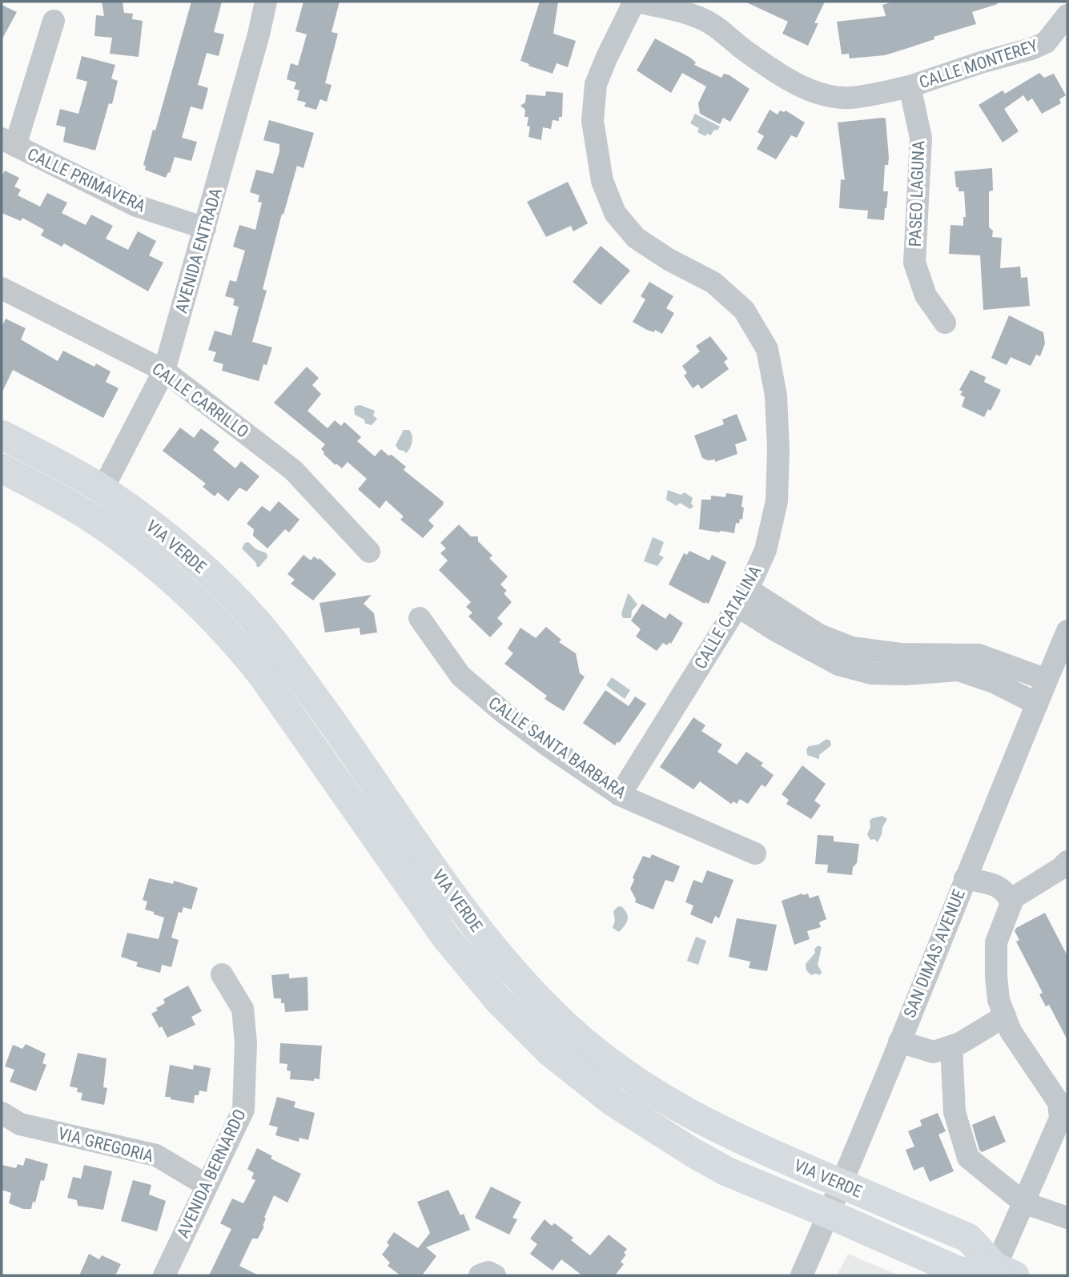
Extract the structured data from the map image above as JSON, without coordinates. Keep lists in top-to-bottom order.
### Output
{
  "streets": {
    "main road": ["VIA VERDE"],
    "street": [
      "CALLE MONTEREY",
      "CALLE PRIMAVERA",
      "PASEO LAGUNA",
      "AVENIDA ENTRADA",
      "CALLE CARRILLO",
      "CALLE CATALINA",
      "CALLE SANTA BARBARA",
      "SAN DIMAS AVENUE",
      "VIA GREGORIA",
      "AVENIDA BERNARDO"
    ]
  },
  "crossings": [
    ["CALLE MONTEREY", "PASEO LAGUNA"],
    ["CALLE PRIMAVERA", "AVENIDA ENTRADA"],
    ["AVENIDA ENTRADA", "CALLE CARRILLO"],
    ["AVENIDA ENTRADA", "VIA VERDE"],
    ["VIA VERDE", "SAN DIMAS AVENUE"],
    ["CALLE CATALINA", "CALLE SANTA BARBARA"],
    ["VIA GREGORIA", "AVENIDA BERNARDO"]
  ]
}
